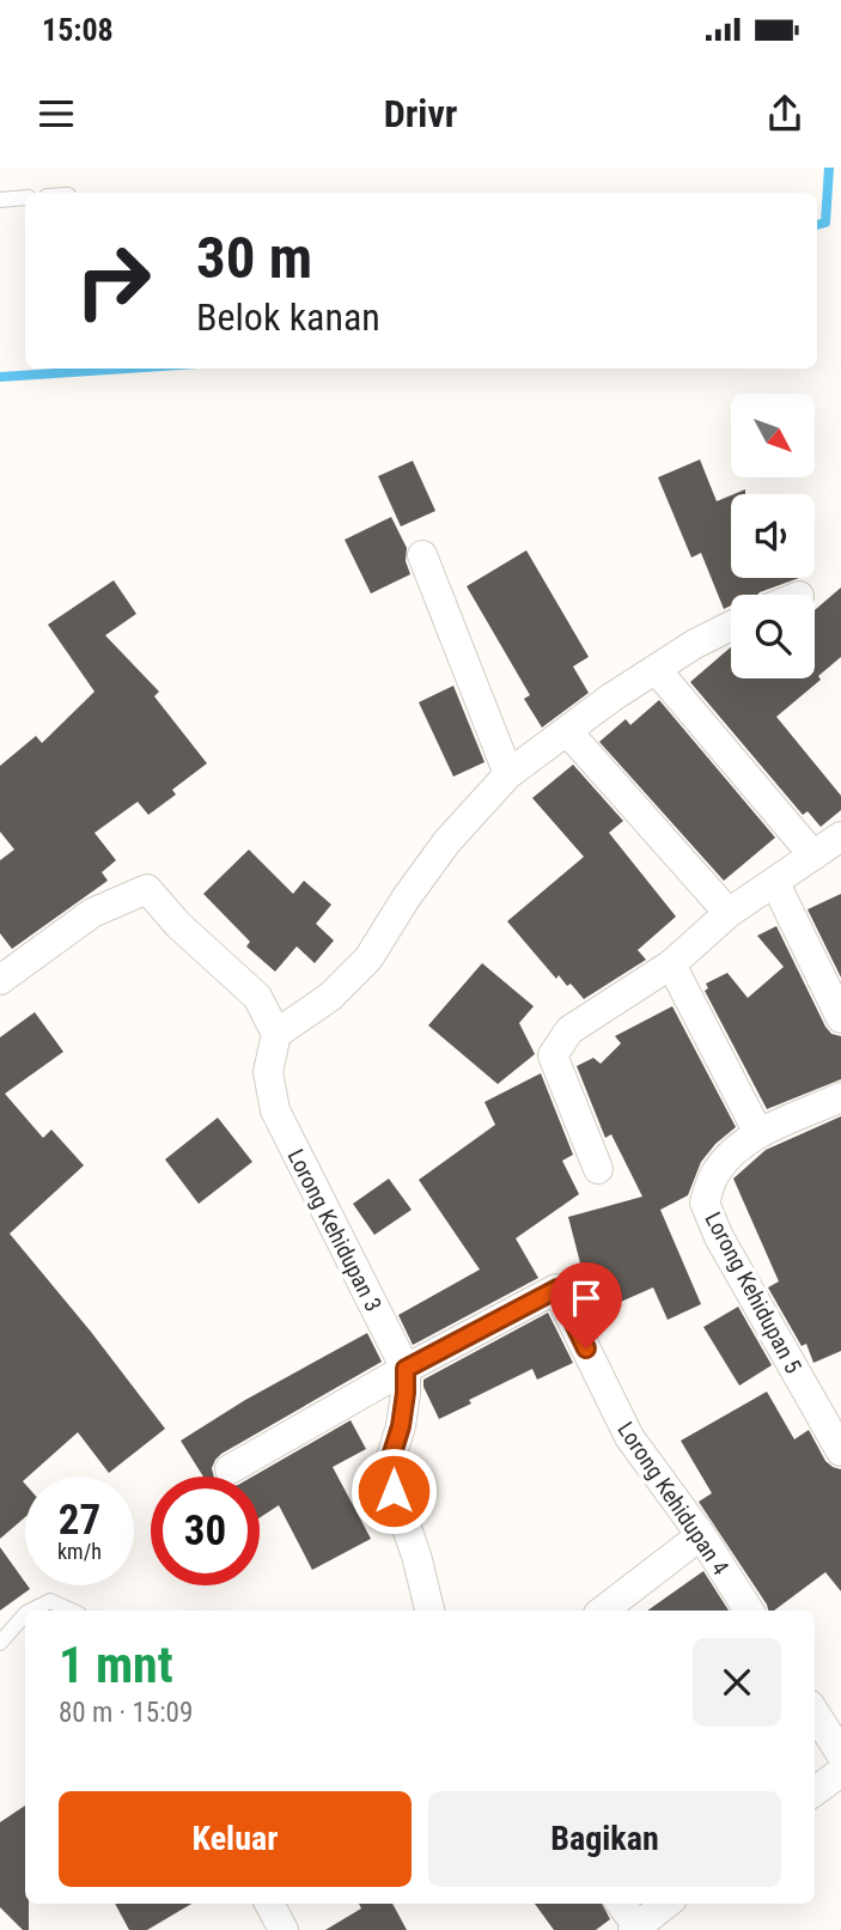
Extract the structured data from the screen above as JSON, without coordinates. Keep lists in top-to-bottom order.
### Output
{
  "streets": {
    "street": ["Lorong Kehidupan 3", "Lorong Kehidupan 5", "Lorong Kehidupan 4"]
  },
  "crossings": [
    ["Lorong Kehidupan 3", "Lorong Kehidupan 4"]
  ],
  "north": "bottom right",
  "page": {
    "status": "15:08",
    "header": "Drivr",
    "turn": ["30 m", "Belok kanan"],
    "speed": "27 km/h",
    "limit": "30",
    "heading": ["1 mnt", "80 m · 15:09"],
    "buttons": ["Keluar", "Bagikan"]
  }
}
